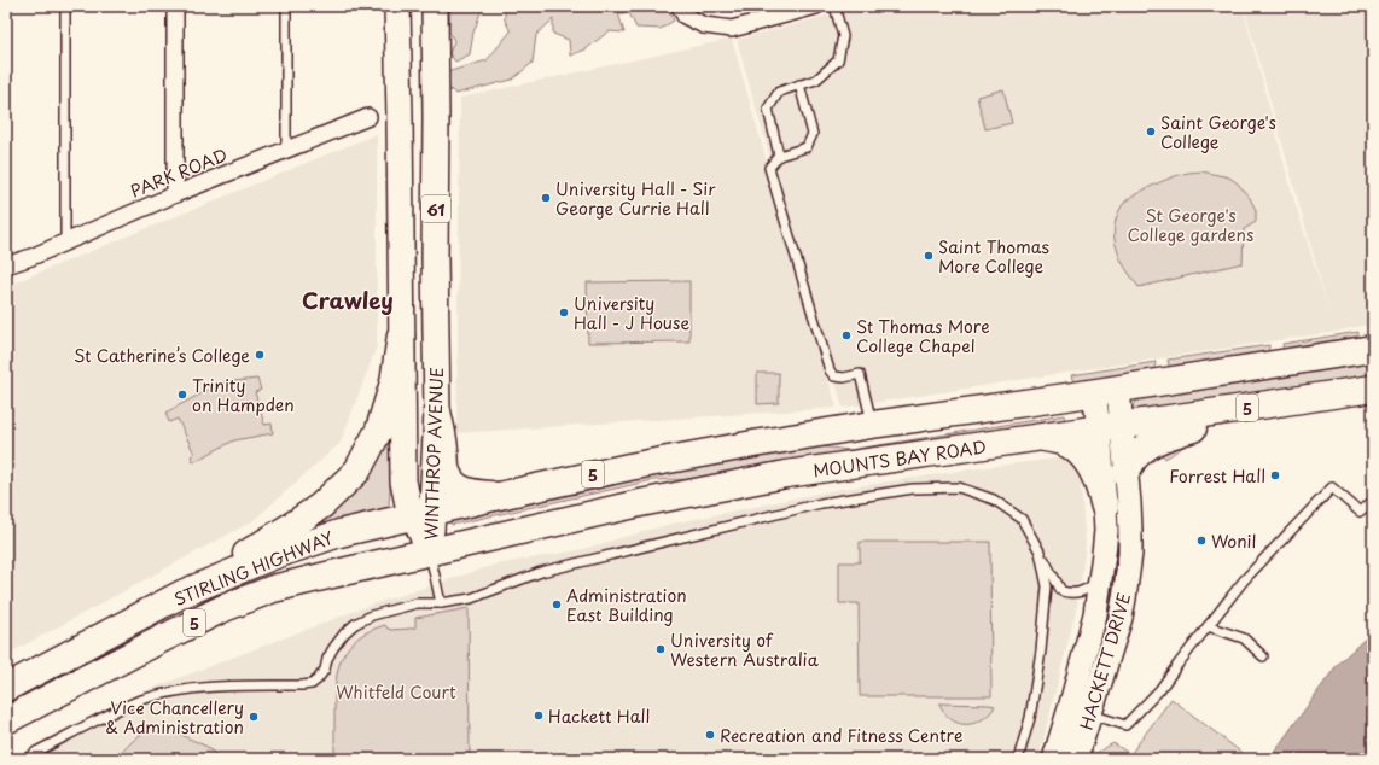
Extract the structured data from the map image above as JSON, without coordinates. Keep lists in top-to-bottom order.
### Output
{
  "streets": {
    "highway": [
      "61",
      "5",
      "MOUNTS BAY ROAD",
      "STIRLING HIGHWAY"
    ],
    "main road": ["WINTHROP AVENUE", "HACKETT DRIVE"],
    "street": ["PARK ROAD"]
  },
  "crossings": [
    ["61", "5"],
    ["61", "WINTHROP AVENUE"],
    ["5", "WINTHROP AVENUE"],
    ["5", "STIRLING HIGHWAY"],
    ["5", "HACKETT DRIVE"],
    ["WINTHROP AVENUE", "MOUNTS BAY ROAD"],
    ["WINTHROP AVENUE", "STIRLING HIGHWAY"],
    ["MOUNTS BAY ROAD", "STIRLING HIGHWAY"],
    ["MOUNTS BAY ROAD", "HACKETT DRIVE"]
  ],
  "districts": ["Crawley"],
  "parks": ["St George's College gardens", "Whitfeld Court"],
  "places": [
    "Saint George's College",
    "University Hall - Sir George Currie Hall",
    "Saint Thomas More College",
    "University Hall - J House",
    "St Thomas More College Chapel",
    "St Catherine’s College",
    "Trinity on Hampden",
    "Forrest Hall",
    "Wonil",
    "Administration East Building",
    "University of Western Australia",
    "Hackett Hall",
    "Vice Chancellery & Administration",
    "Recreation and Fitness Centre"
  ]
}
